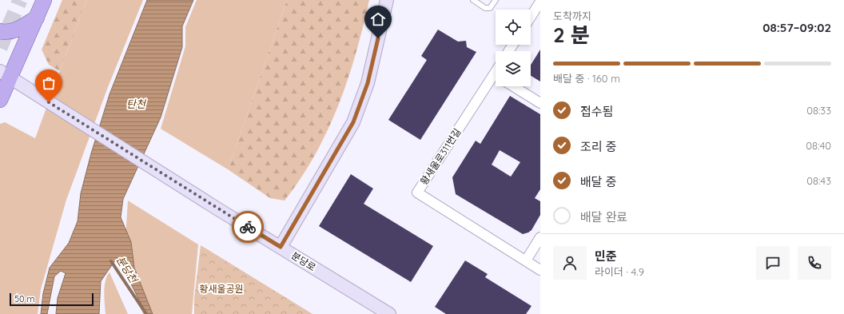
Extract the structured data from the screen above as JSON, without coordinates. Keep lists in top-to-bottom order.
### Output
{
  "streets": {
    "main road": ["분당로"],
    "street": ["황새울로311번길"]
  },
  "water": ["탄천", "분당천"],
  "parks": ["황새울공원"],
  "scale_bar": "50 m",
  "page": {
    "heading": ["2 분", "도착까지", "08:57–09:02"],
    "panel": ["민준", "라이더 · 4.9"],
    "bar": "배달 중 · 160 m",
    "list": [
      ["접수됨", "08:33"],
      ["조리 중", "08:40"],
      ["배달 중", "08:43"],
      "배달 완료"
    ],
    "scale": "50 m"
  }
}
